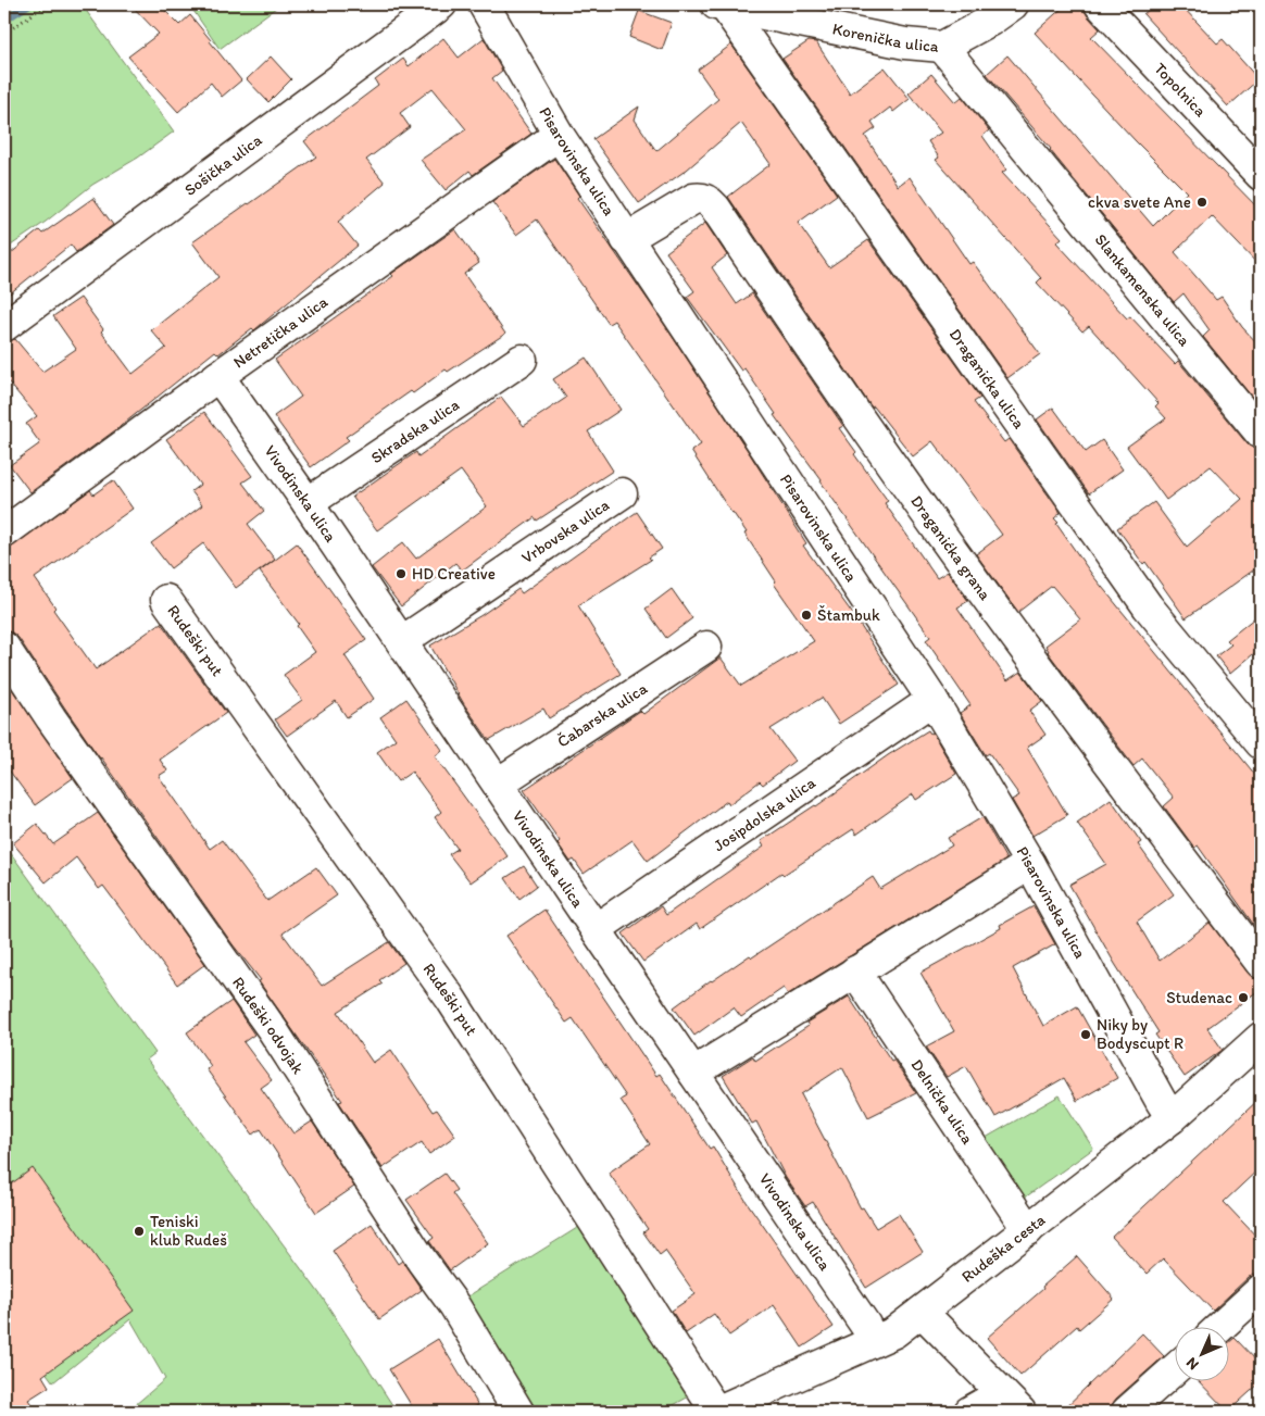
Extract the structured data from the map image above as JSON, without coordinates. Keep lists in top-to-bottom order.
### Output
{
  "streets": {
    "street": [
      "Korenička ulica",
      "Topolnica",
      "Pisarovinska ulica",
      "Sošička ulica",
      "Slankamenska ulica",
      "Netretička ulica",
      "Draganićka ulica",
      "Skradska ulica",
      "Vivodinska ulica",
      "Vrbovska ulica",
      "Draganićka grana",
      "Rudeški put",
      "Čabarska ulica",
      "Josipdolska ulica",
      "Rudeški odvojak",
      "Delnička ulica",
      "Rudeška cesta"
    ]
  },
  "crossings": [
    ["Korenička ulica", "Slankamenska ulica"],
    ["Korenička ulica", "Draganićka ulica"],
    ["Pisarovinska ulica", "Netretička ulica"],
    ["Pisarovinska ulica", "Draganićka grana"],
    ["Pisarovinska ulica", "Josipdolska ulica"],
    ["Pisarovinska ulica", "Rudeška cesta"],
    ["Netretička ulica", "Vivodinska ulica"],
    ["Skradska ulica", "Vivodinska ulica"],
    ["Vivodinska ulica", "Vrbovska ulica"],
    ["Vivodinska ulica", "Čabarska ulica"],
    ["Vivodinska ulica", "Josipdolska ulica"],
    ["Vivodinska ulica", "Rudeška cesta"],
    ["Rudeški put", "Rudeška cesta"],
    ["Delnička ulica", "Rudeška cesta"]
  ],
  "places": [
    "ckva svete Ane",
    "HD Creative",
    "Štambuk",
    "Studenac",
    "Niky by Bodyscupt R",
    "Teniski klub Rudeš"
  ],
  "north": "bottom left"
}
